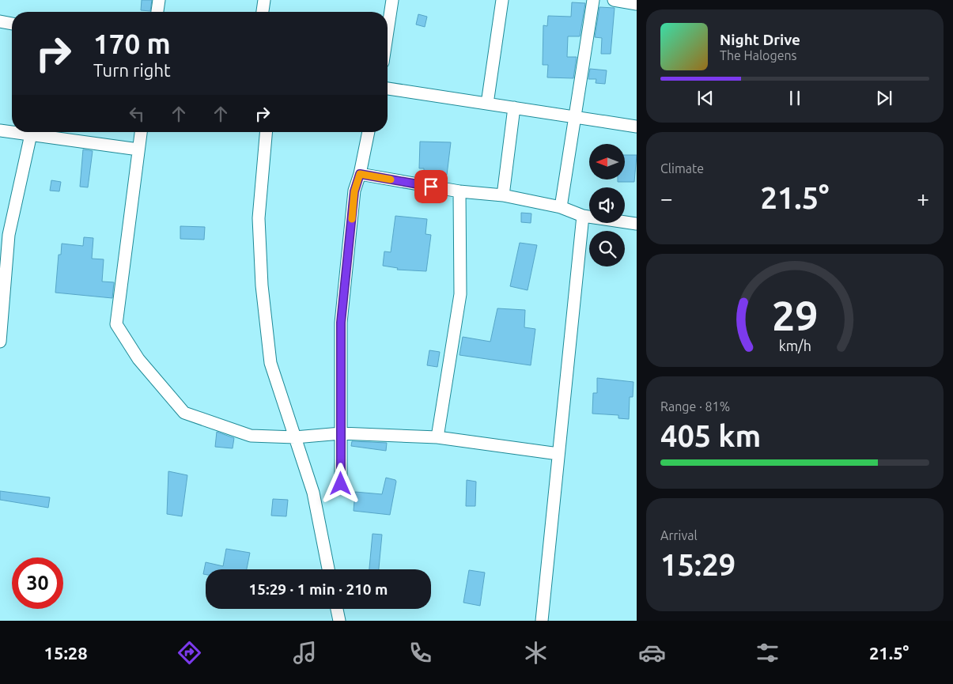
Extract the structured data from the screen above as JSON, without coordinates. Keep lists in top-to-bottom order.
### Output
{
  "north": "left",
  "page": {
    "turn": ["170 m", "Turn right"],
    "song": ["Night Drive", "The Halogens"],
    "tile": [
      "Climate",
      ["Range · 81%", "405 km"],
      ["Arrival", "15:29"]
    ],
    "heat": ["−", "21.5°", "+"],
    "limit": "30",
    "trip": "15:29 · 1 min · 210 m",
    "tabs": ["15:28", "21.5°"],
    "gauge": ["29", "km/h"]
  }
}
